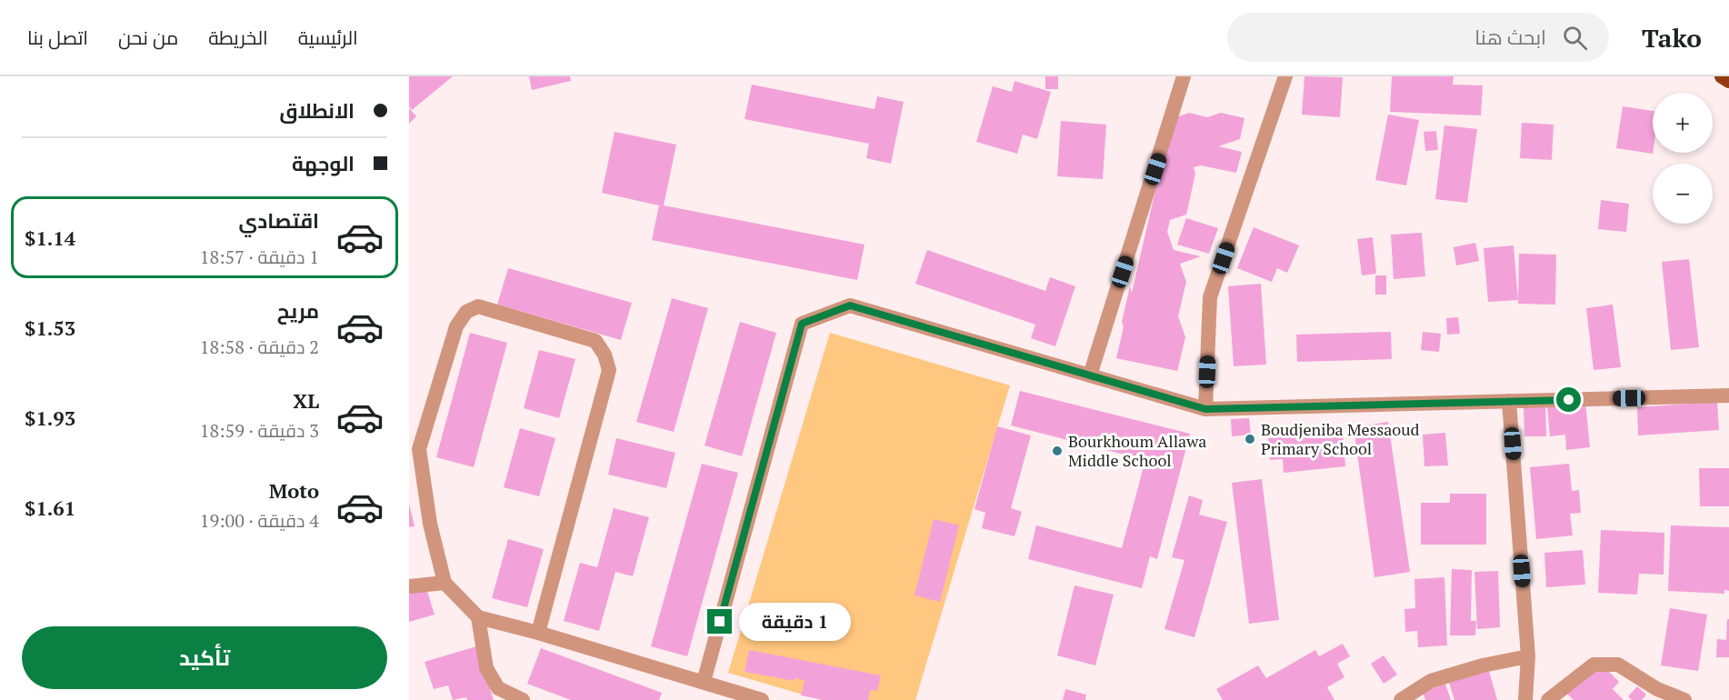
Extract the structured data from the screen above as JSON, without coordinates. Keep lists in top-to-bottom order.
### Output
{
  "places": ["Boudjeniba Messaoud Primary School", "Bourkhoum Allawa Middle School"],
  "page": {
    "header": "Tako",
    "search": "ابحث هنا",
    "nav": [
      "الرئيسية",
      "الخريطة",
      "من نحن",
      "اتصل بنا"
    ],
    "banner": ["الانطلاق", "الوجهة"],
    "map_buttons": ["+", "−"],
    "list": [
      {
        "name": "اقتصادي",
        "note": "1 دقيقة · 18:57",
        "value": "$1.14"
      },
      {
        "name": "مريح",
        "note": "2 دقيقة · 18:58",
        "value": "$1.53"
      },
      {
        "name": "XL",
        "note": "3 دقيقة · 18:59",
        "value": "$1.93"
      },
      {
        "name": "Moto",
        "note": "4 دقيقة · 19:00",
        "value": "$1.61"
      }
    ],
    "bubble": "1 دقيقة",
    "buttons": "تأكيد"
  }
}
